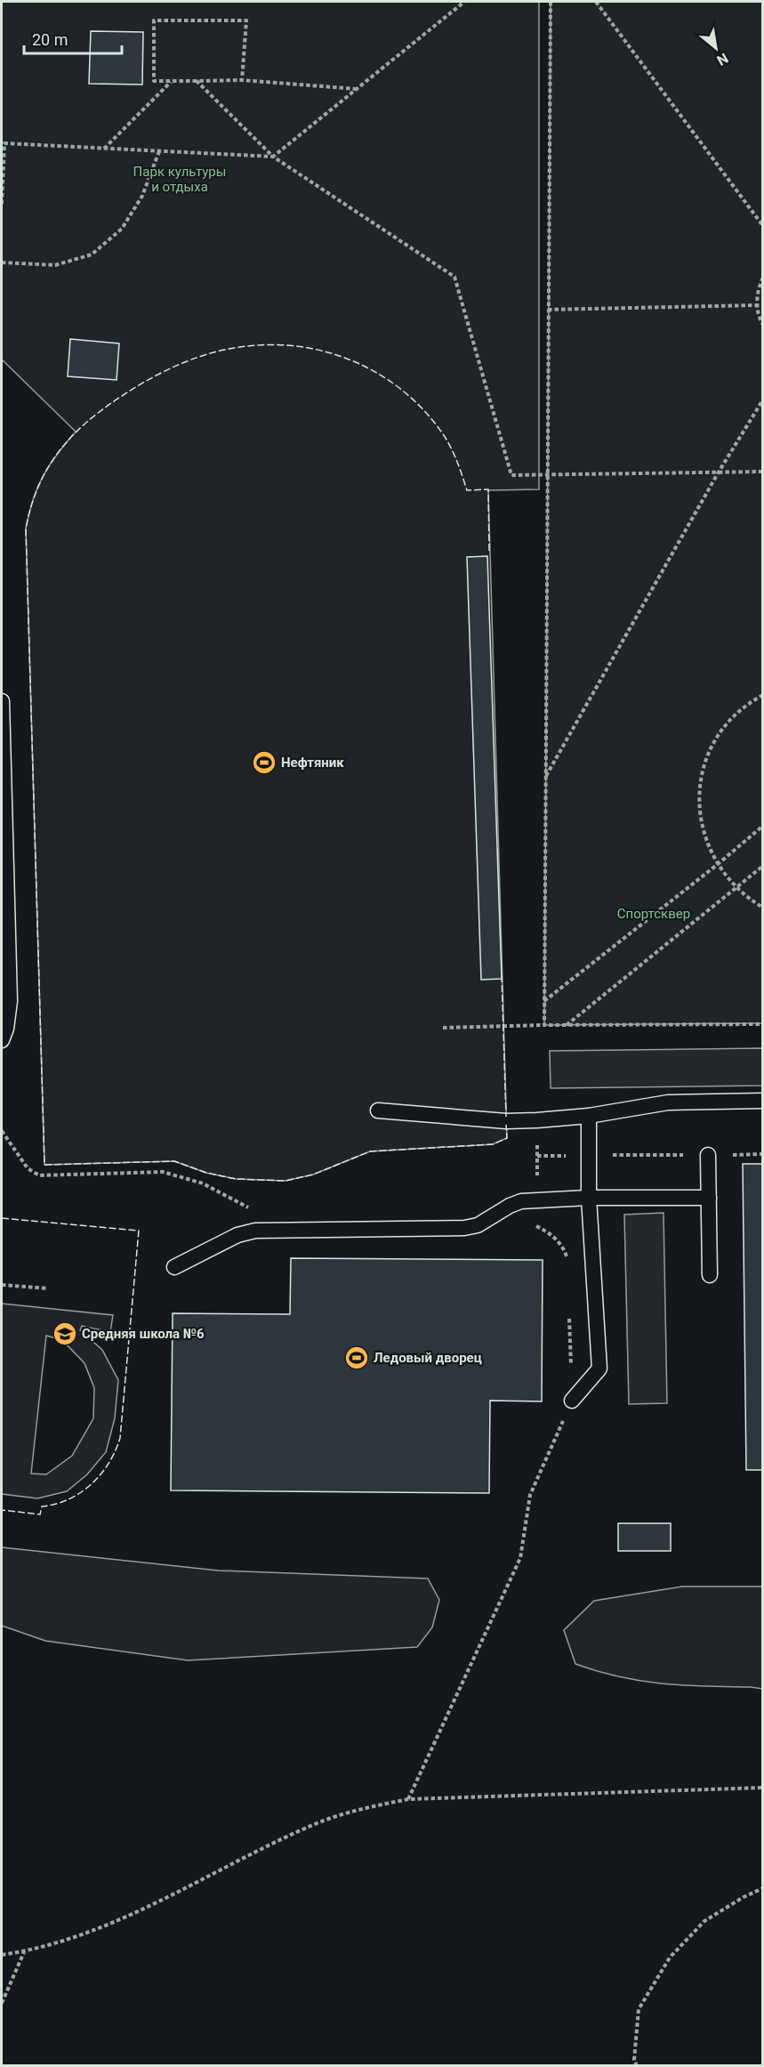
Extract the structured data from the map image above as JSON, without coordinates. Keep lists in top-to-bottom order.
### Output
{
  "parks": ["Парк культуры и отдыха", "Спортсквер"],
  "places": {
    "sports": ["Нефтяник", "Ледовый дворец"],
    "school or university": ["Средняя школа №6"]
  },
  "scale_bar": "20 m",
  "north": "bottom right"
}
